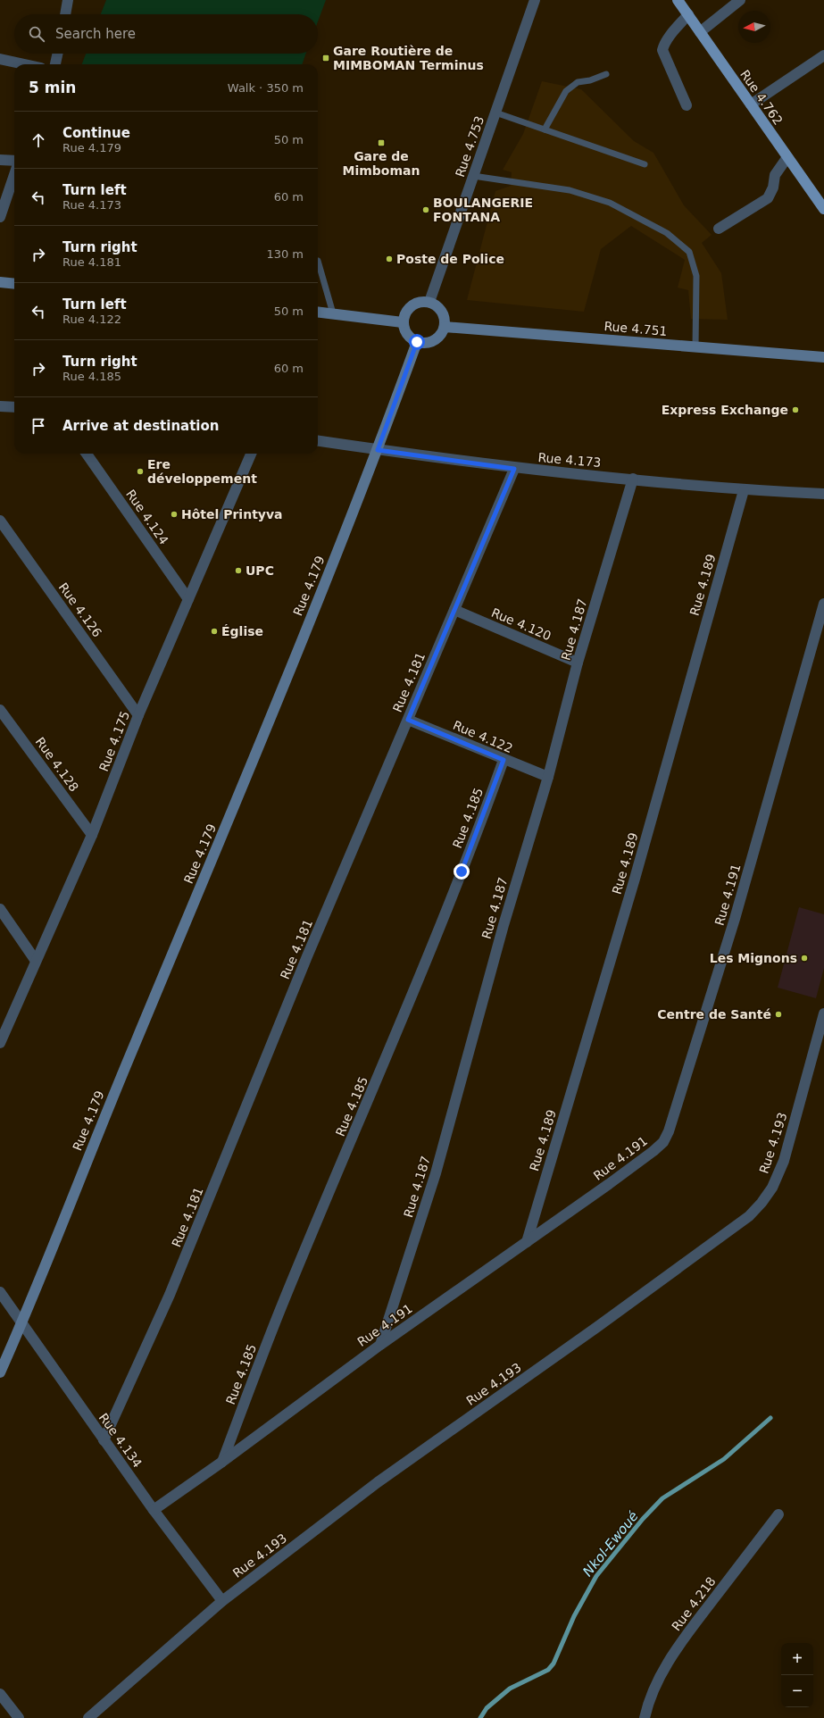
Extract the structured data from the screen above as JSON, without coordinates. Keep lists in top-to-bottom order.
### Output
{
  "streets": {
    "main road": ["Rue 4.762"],
    "street": [
      "Rue 4.753",
      "Rue 4.751",
      "Rue 4.173",
      "Rue 4.124",
      "Rue 4.189",
      "Rue 4.179",
      "Rue 4.126",
      "Rue 4.120",
      "Rue 4.187",
      "Rue 4.181",
      "Rue 4.122",
      "Rue 4.175",
      "Rue 4.128",
      "Rue 4.185",
      "Rue 4.191",
      "Rue 4.193",
      "Rue 4.134",
      "Rue 4.218"
    ]
  },
  "crossings": [
    ["Rue 4.753", "Rue 4.751"],
    ["Rue 4.753", "Rue 4.179"],
    ["Rue 4.751", "Rue 4.179"],
    ["Rue 4.173", "Rue 4.189"],
    ["Rue 4.173", "Rue 4.179"],
    ["Rue 4.173", "Rue 4.187"],
    ["Rue 4.173", "Rue 4.181"],
    ["Rue 4.124", "Rue 4.175"],
    ["Rue 4.189", "Rue 4.191"],
    ["Rue 4.179", "Rue 4.134"],
    ["Rue 4.126", "Rue 4.175"],
    ["Rue 4.120", "Rue 4.187"],
    ["Rue 4.120", "Rue 4.181"],
    ["Rue 4.187", "Rue 4.122"],
    ["Rue 4.187", "Rue 4.191"],
    ["Rue 4.181", "Rue 4.122"],
    ["Rue 4.181", "Rue 4.134"],
    ["Rue 4.122", "Rue 4.185"],
    ["Rue 4.175", "Rue 4.128"],
    ["Rue 4.185", "Rue 4.191"],
    ["Rue 4.191", "Rue 4.134"],
    ["Rue 4.193", "Rue 4.134"]
  ],
  "water": ["Nkol-Ewoué"],
  "places": {
    "transit": ["Gare Routière de MIMBOMAN Terminus", "Gare de Mimboman"],
    "other": [
      "BOULANGERIE FONTANA",
      "Poste de Police",
      "Express Exchange",
      "Ere développement",
      "Hôtel Printyva",
      "UPC",
      "Église",
      "Les Mignons",
      "Centre de Santé"
    ]
  },
  "north": "left",
  "page": {
    "search": "Search here",
    "heading": ["5 min", "Walk · 350 m"],
    "list": [
      ["Continue", "Rue 4.179", "50 m"],
      ["Turn left", "Rue 4.173", "60 m"],
      ["Turn right", "Rue 4.181", "130 m"],
      ["Turn left", "Rue 4.122", "50 m"],
      ["Turn right", "Rue 4.185", "60 m"],
      "Arrive at destination"
    ],
    "map_buttons": ["+", "−"]
  }
}
